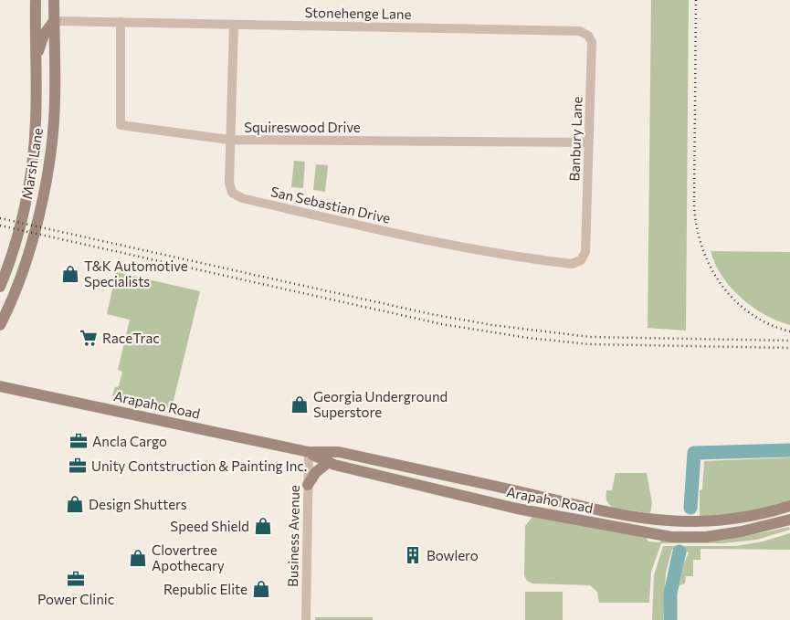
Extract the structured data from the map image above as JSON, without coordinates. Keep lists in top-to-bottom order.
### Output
{
  "streets": {
    "main road": ["Marsh Lane", "Arapaho Road"],
    "street": [
      "Stonehenge Lane",
      "Squireswood Drive",
      "Banbury Lane",
      "San Sebastian Drive",
      "Business Avenue"
    ]
  },
  "crossings": [
    ["Stonehenge Lane", "Squireswood Drive"],
    ["Stonehenge Lane", "Banbury Lane"],
    ["Stonehenge Lane", "Marsh Lane"],
    ["Stonehenge Lane", "San Sebastian Drive"],
    ["Squireswood Drive", "Banbury Lane"],
    ["Squireswood Drive", "San Sebastian Drive"],
    ["Banbury Lane", "San Sebastian Drive"],
    ["Arapaho Road", "Business Avenue"]
  ],
  "places": {
    "shop": [
      "T&K Automotive Specialists",
      "Georgia Underground Superstore",
      "Design Shutters",
      "Speed Shield",
      "Clovertree Apothecary",
      "Republic Elite"
    ],
    "supermarket": ["RaceTrac"],
    "office": ["Ancla Cargo", "Unity Contstruction & Painting Inc.", "Power Clinic"],
    "building": ["Bowlero"]
  }
}
